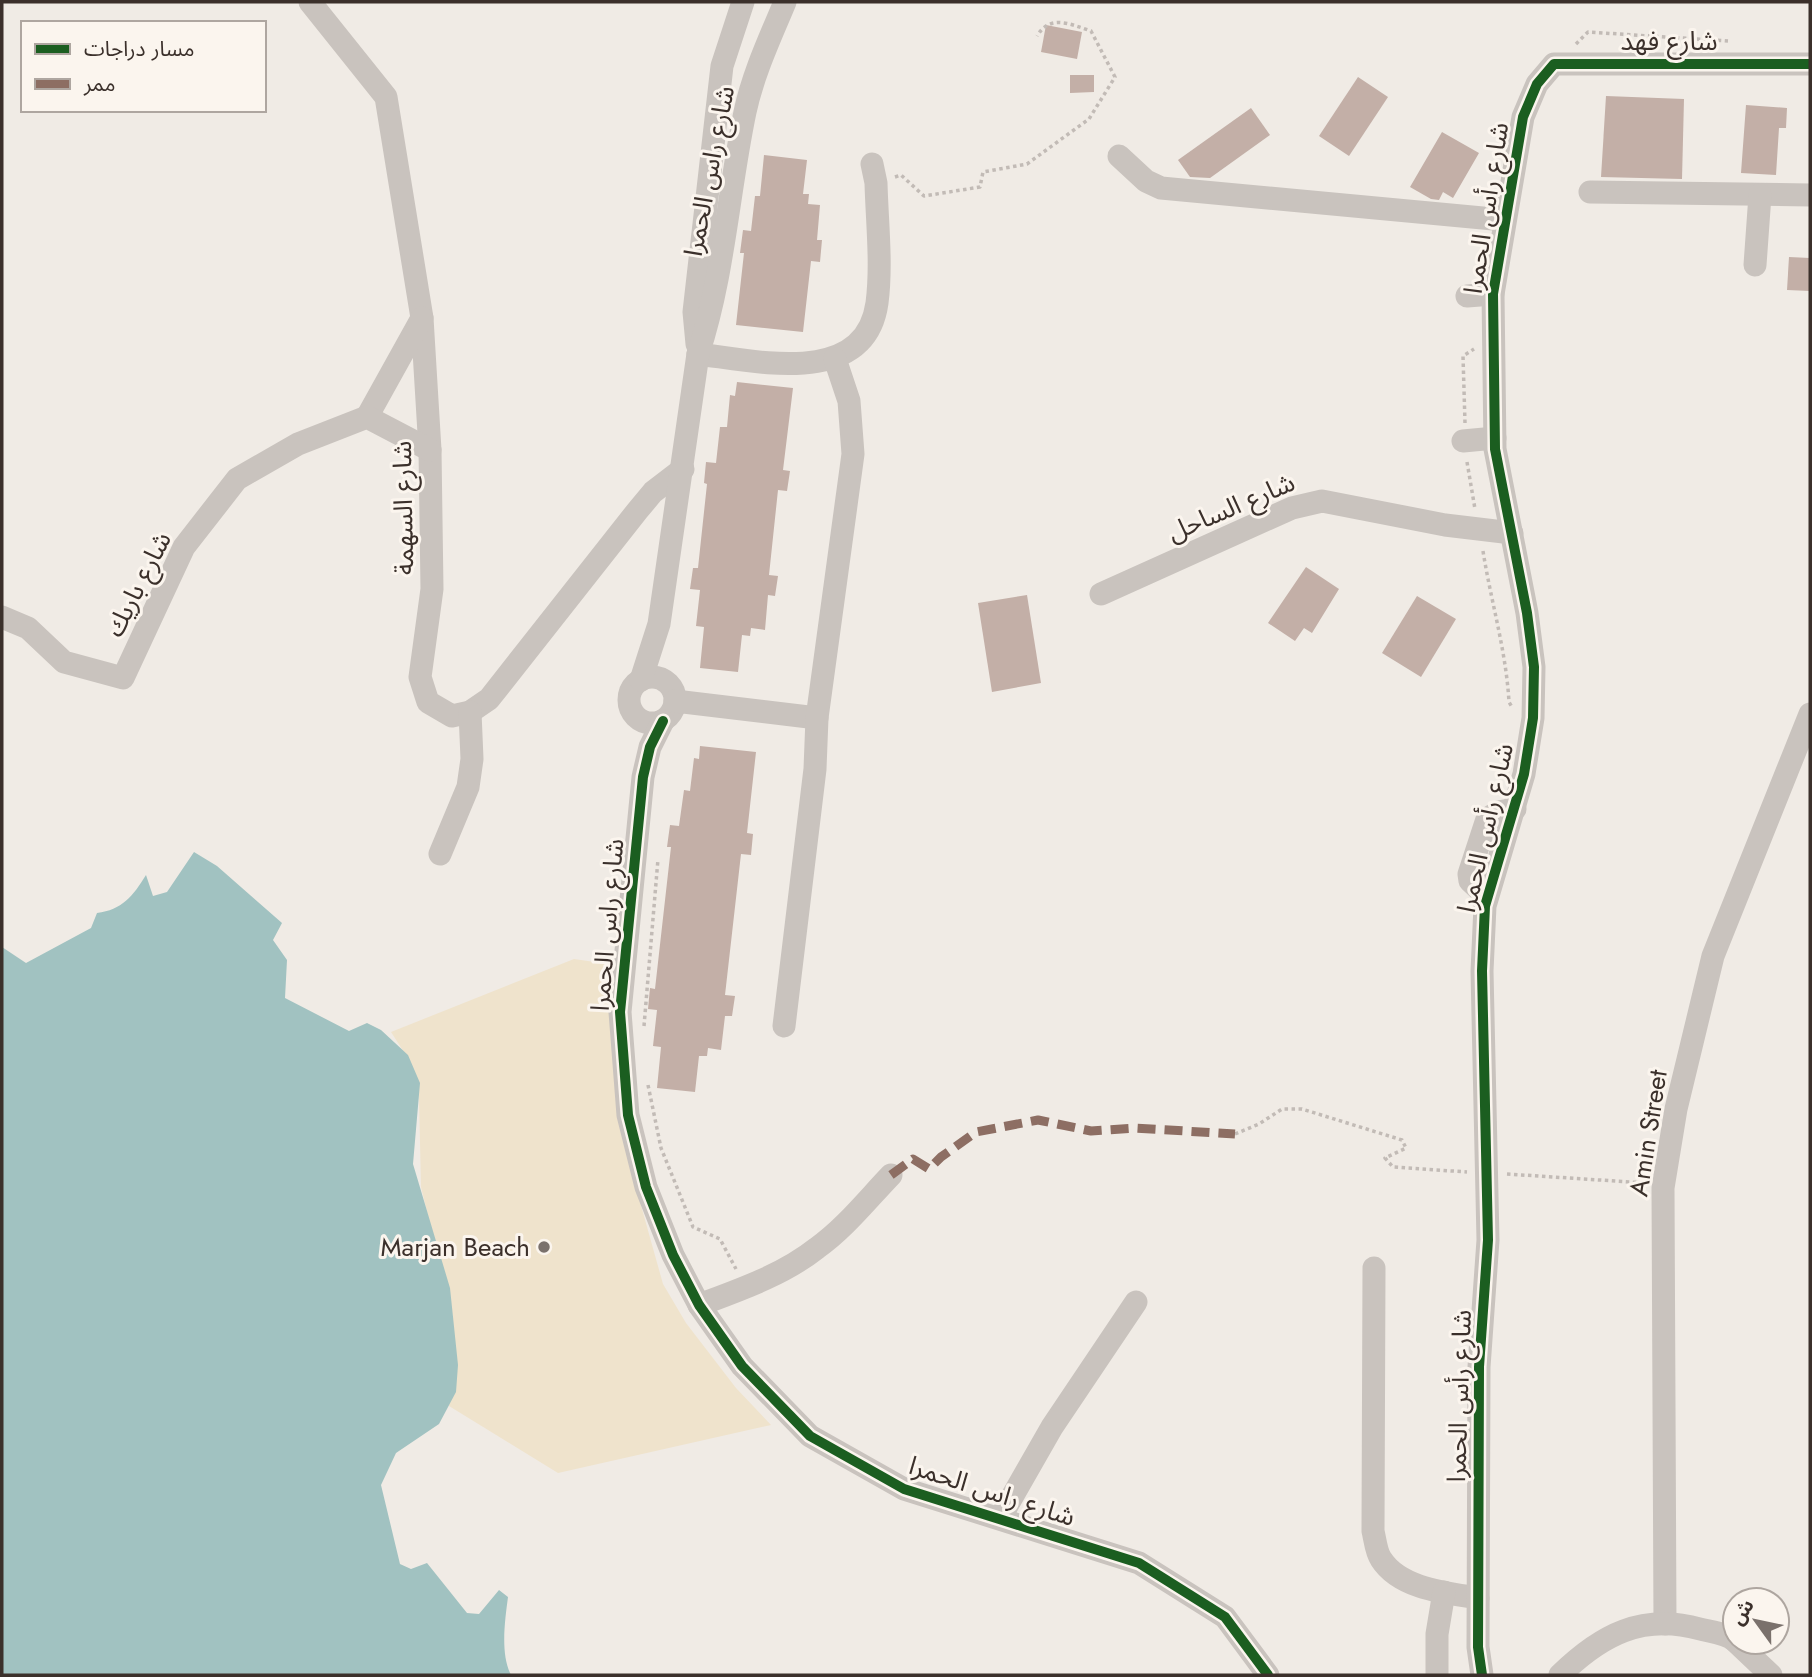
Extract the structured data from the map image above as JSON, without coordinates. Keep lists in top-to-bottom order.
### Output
{
  "streets": {
    "street": [
      "شارع فهد",
      "شارع راس الحمرا",
      "شارع رأس الحمرا",
      "شارع الساحل",
      "شارع السهمة",
      "شارع باريك",
      "Amin Street"
    ]
  },
  "crossings": [
    ["شارع فهد", "شارع رأس الحمرا"],
    ["شارع رأس الحمرا", "شارع الساحل"]
  ],
  "places": ["Marjan Beach"],
  "legend": ["مسار دراجات", "ممر"],
  "north": "top left"
}
